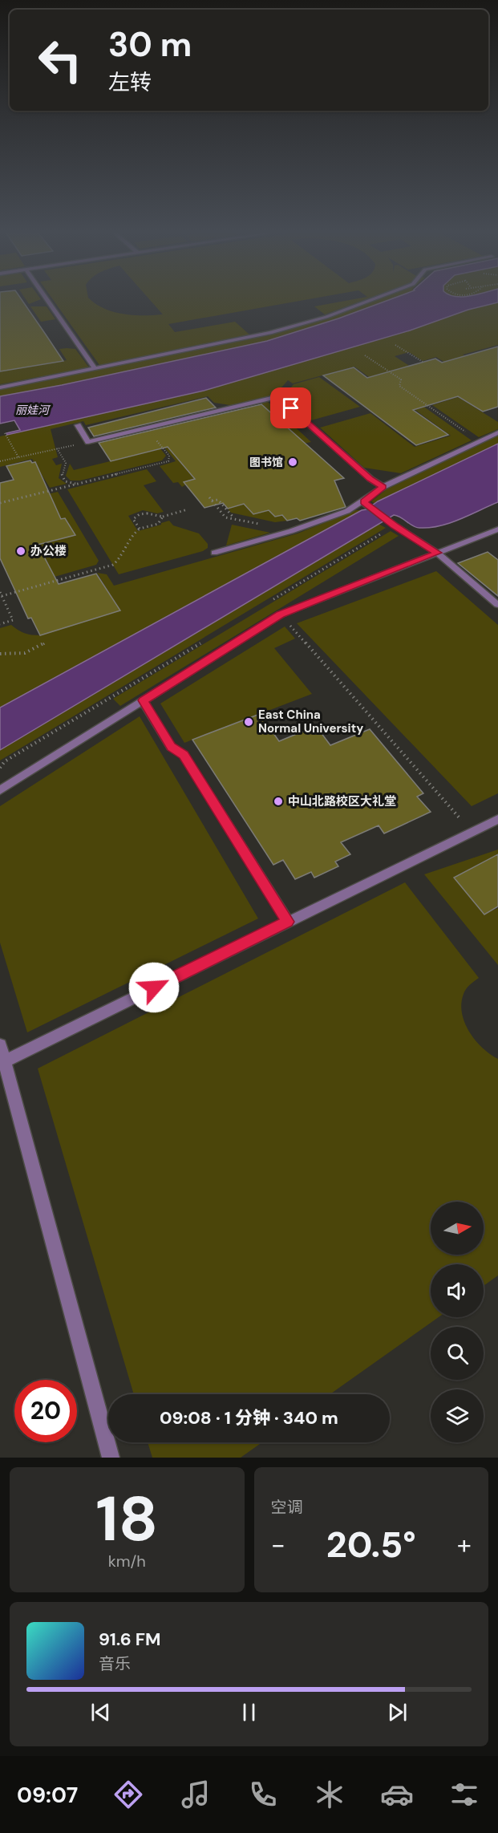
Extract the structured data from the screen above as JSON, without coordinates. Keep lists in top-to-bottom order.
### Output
{
  "water": ["丽娃河"],
  "places": [
    "图书馆",
    "办公楼",
    "East China Normal University",
    "中山北路校区大礼堂"
  ],
  "north": "right",
  "page": {
    "turn": ["30 m", "左转"],
    "limit": "20",
    "trip": "09:08 · 1 分钟 · 340 m",
    "tile": [
      ["18", "km/h"],
      "空调"
    ],
    "heat": ["−", "20.5°", "+"],
    "song": ["91.6 FM", "音乐"],
    "tabs": "09:07"
  }
}
